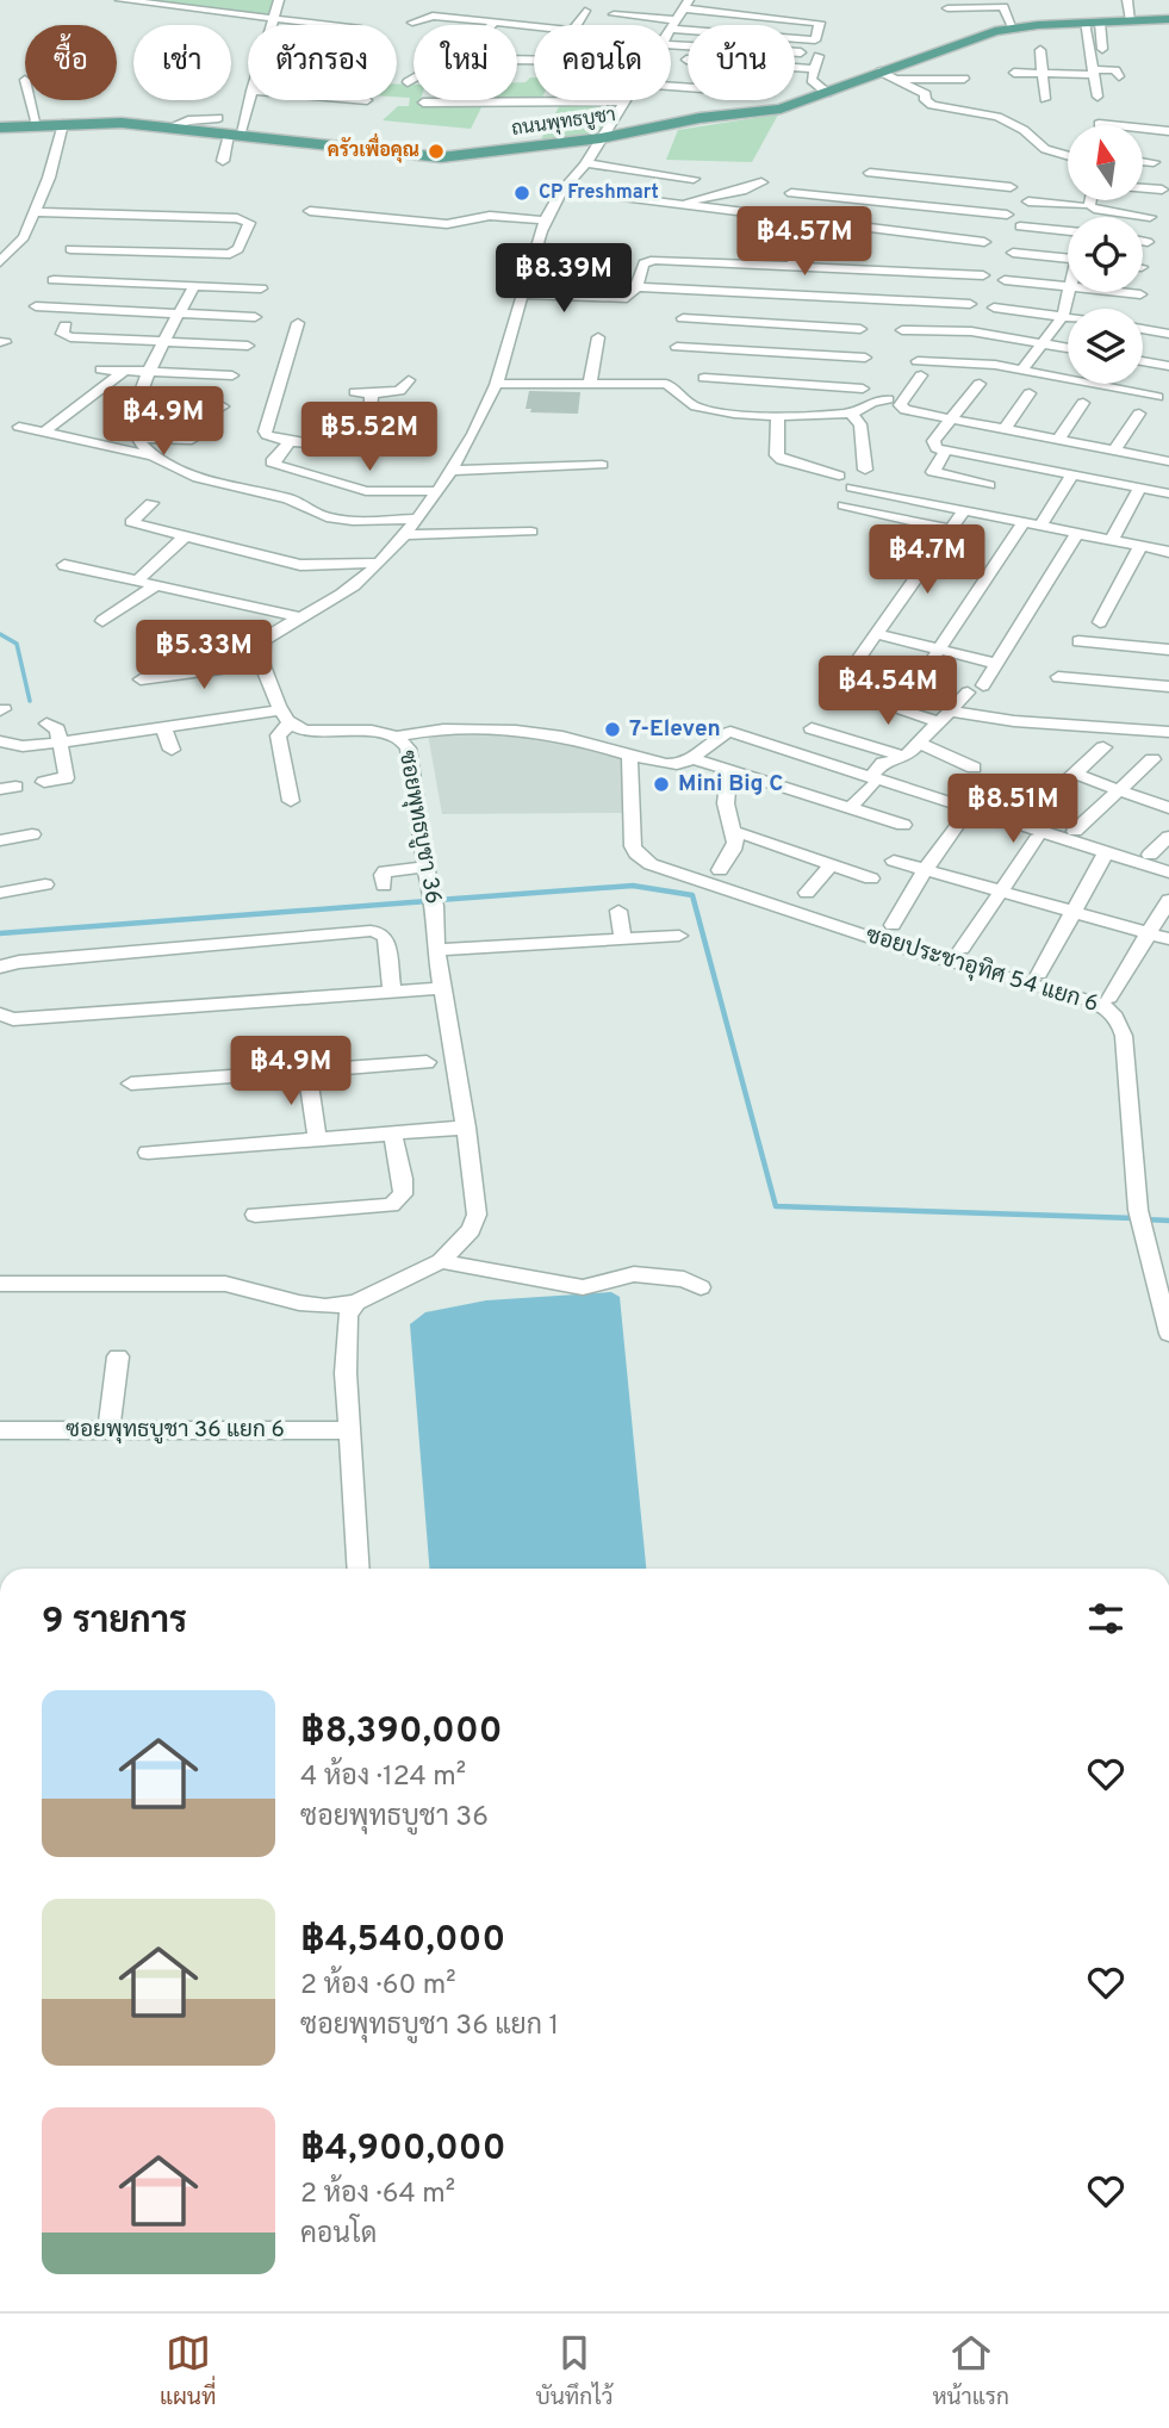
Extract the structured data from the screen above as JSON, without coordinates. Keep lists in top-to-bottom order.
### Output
{
  "streets": {
    "main road": ["ถนนพุทธบูชา"],
    "street": ["ซอยพุทธบูชา 36", "ซอยประชาอุทิศ 54 แยก 6", "ซอยพุทธบูชา 36 แยก 6"]
  },
  "places": [
    "ครัวเพื่อคุณ",
    "CP Freshmart",
    "7-Eleven",
    "Mini Big C"
  ],
  "north": "top",
  "page": {
    "chip": [
      "ซื้อ",
      "เช่า",
      "ตัวกรอง",
      "ใหม่",
      "คอนโด",
      "บ้าน"
    ],
    "price": [
      "฿4.57M",
      "฿8.39M",
      "฿4.9M",
      "฿5.52M",
      "฿4.7M",
      "฿5.33M",
      "฿4.54M",
      "฿8.51M",
      "฿4.9M"
    ],
    "heading": "9 รายการ",
    "list": [
      {
        "name": "฿8,390,000",
        "note": "4 ห้อง · 124 m² · ซอยพุทธบูชา 36"
      },
      {
        "name": "฿4,540,000",
        "note": "2 ห้อง · 60 m² · ซอยพุทธบูชา 36 แยก 1"
      },
      {
        "name": "฿4,900,000",
        "note": "2 ห้อง · 64 m² · คอนโด"
      }
    ],
    "tabs": ["แผนที่", "บันทึกไว้", "หน้าแรก"]
  }
}
